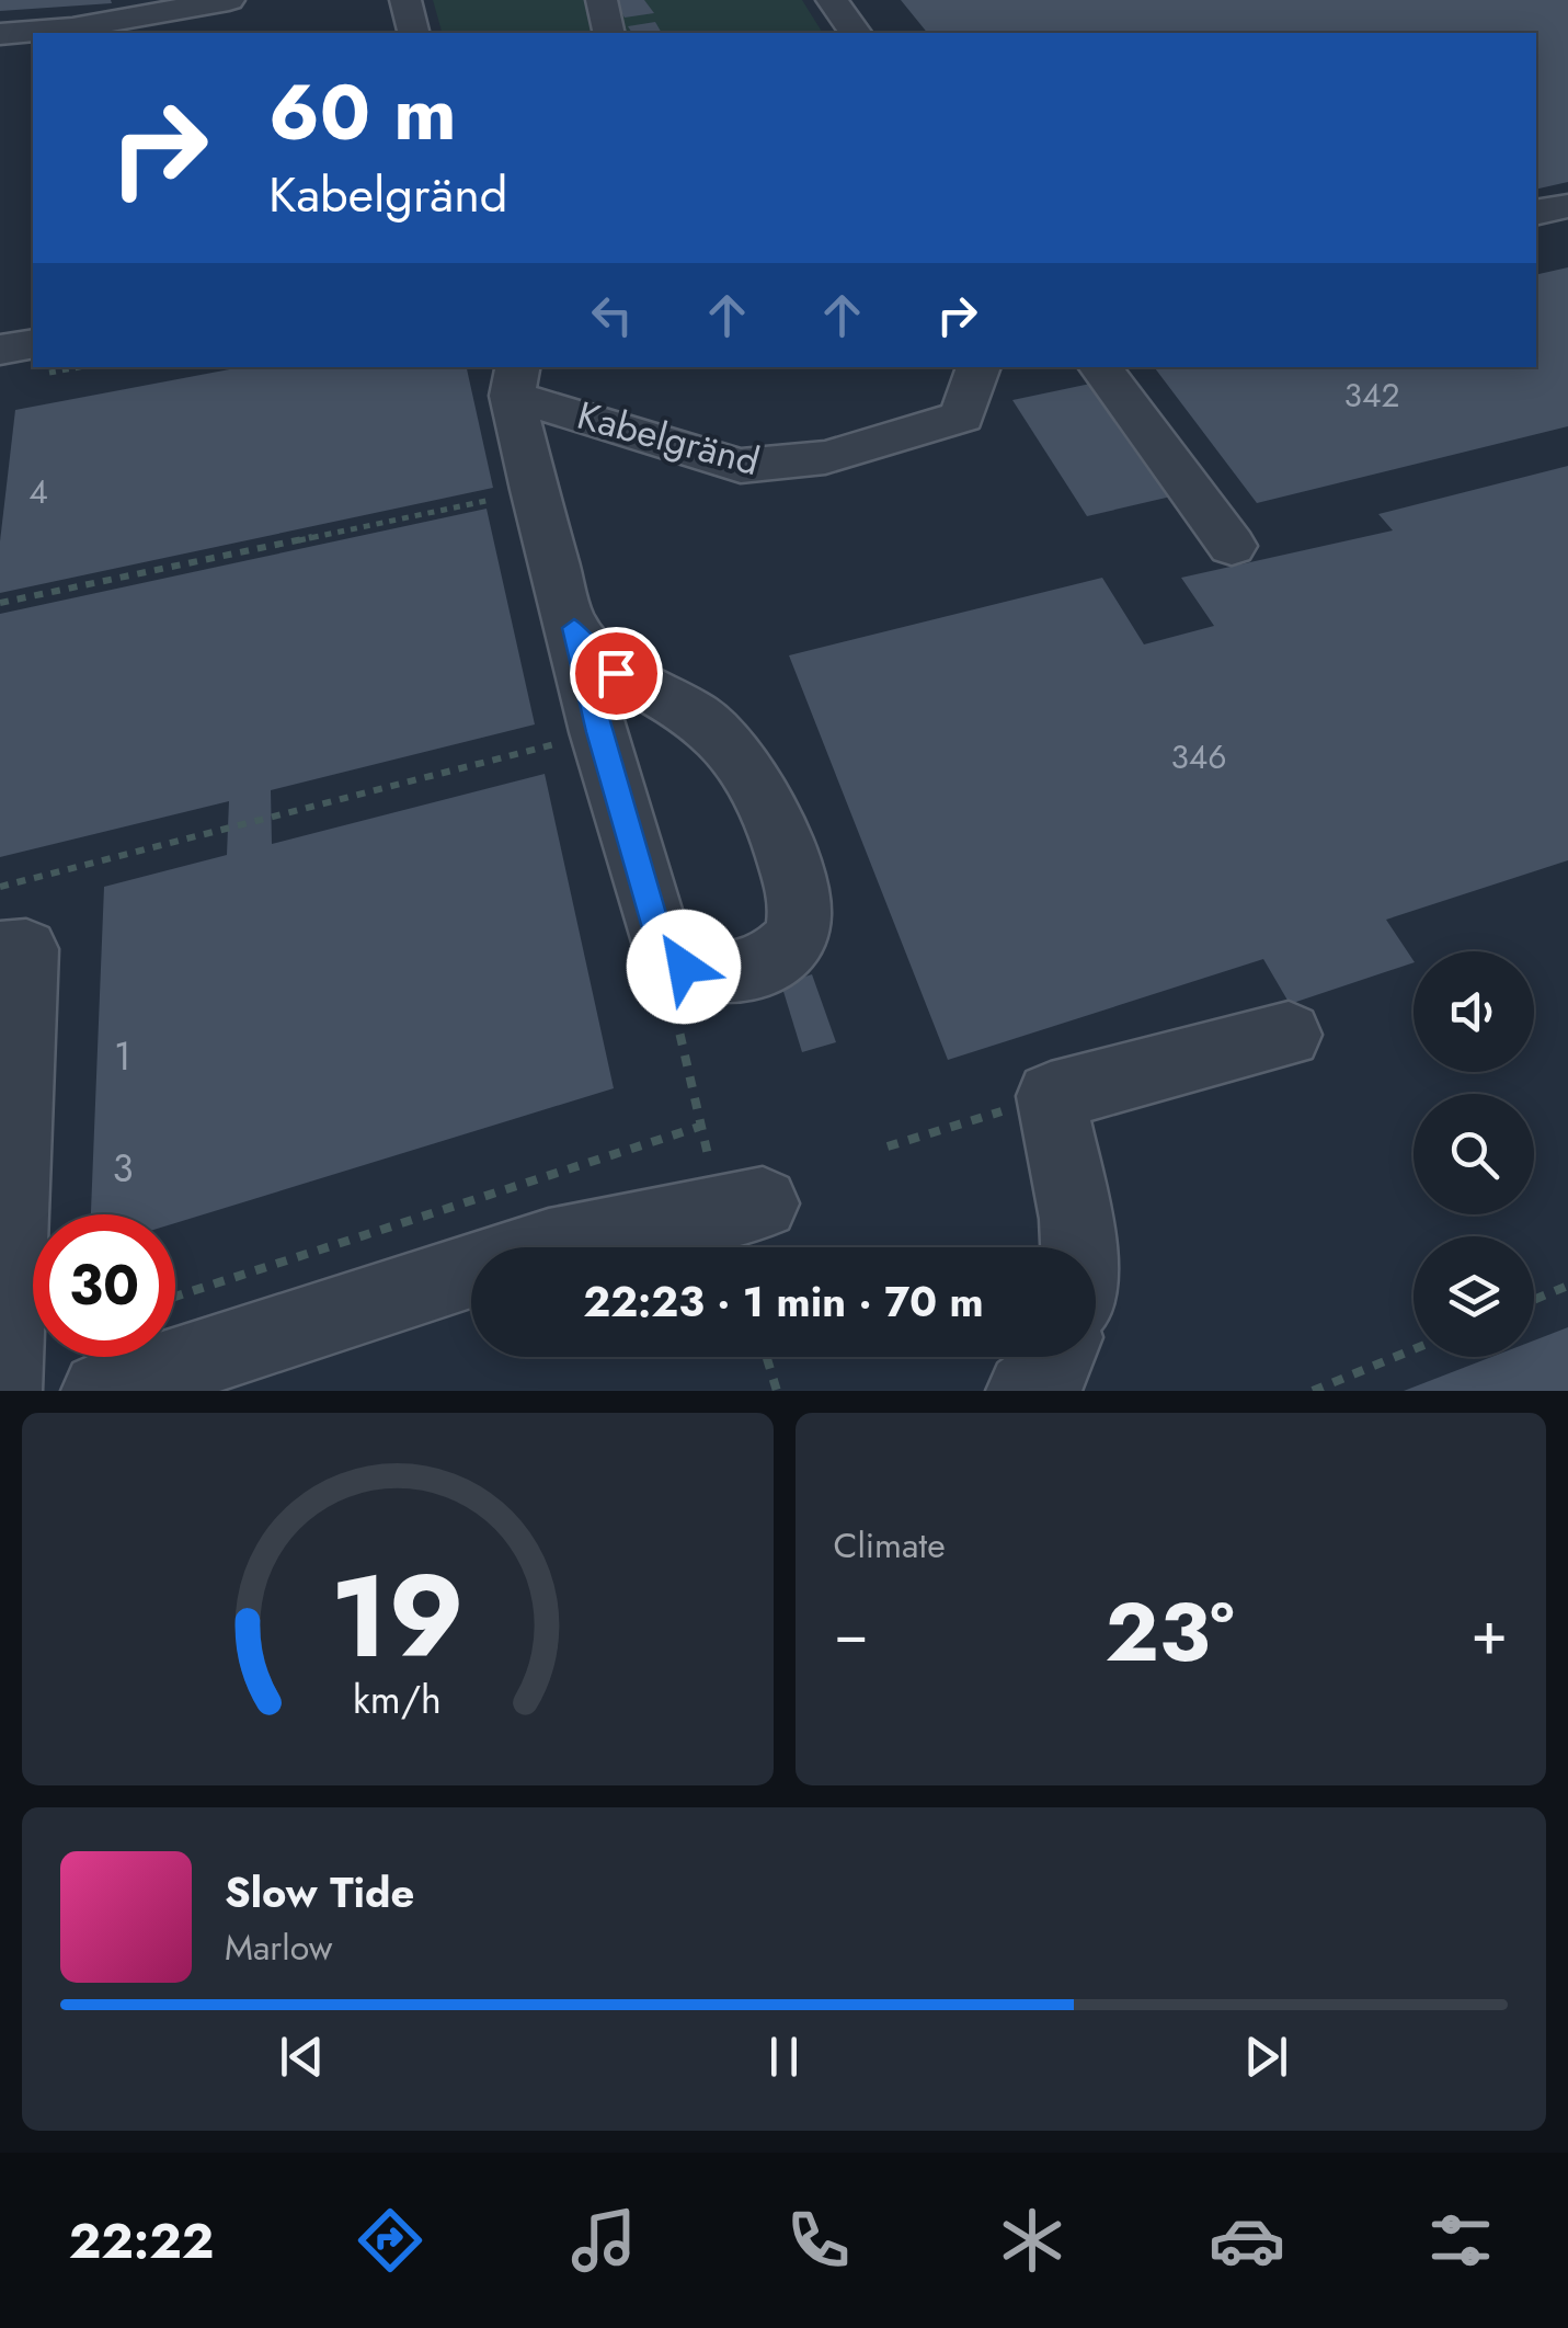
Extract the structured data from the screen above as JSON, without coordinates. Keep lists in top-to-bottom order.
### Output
{
  "streets": {
    "street": ["Kabelgränd"]
  },
  "house_numbers": [
    "342",
    "4",
    "346",
    "1",
    "3"
  ],
  "page": {
    "turn": ["60 m", "Kabelgränd"],
    "limit": "30",
    "trip": "22:23 · 1 min · 70 m",
    "tile": "Climate",
    "heat": ["−", "23°", "+"],
    "song": ["Slow Tide", "Marlow"],
    "tabs": "22:22",
    "gauge": ["19", "km/h"]
  }
}
